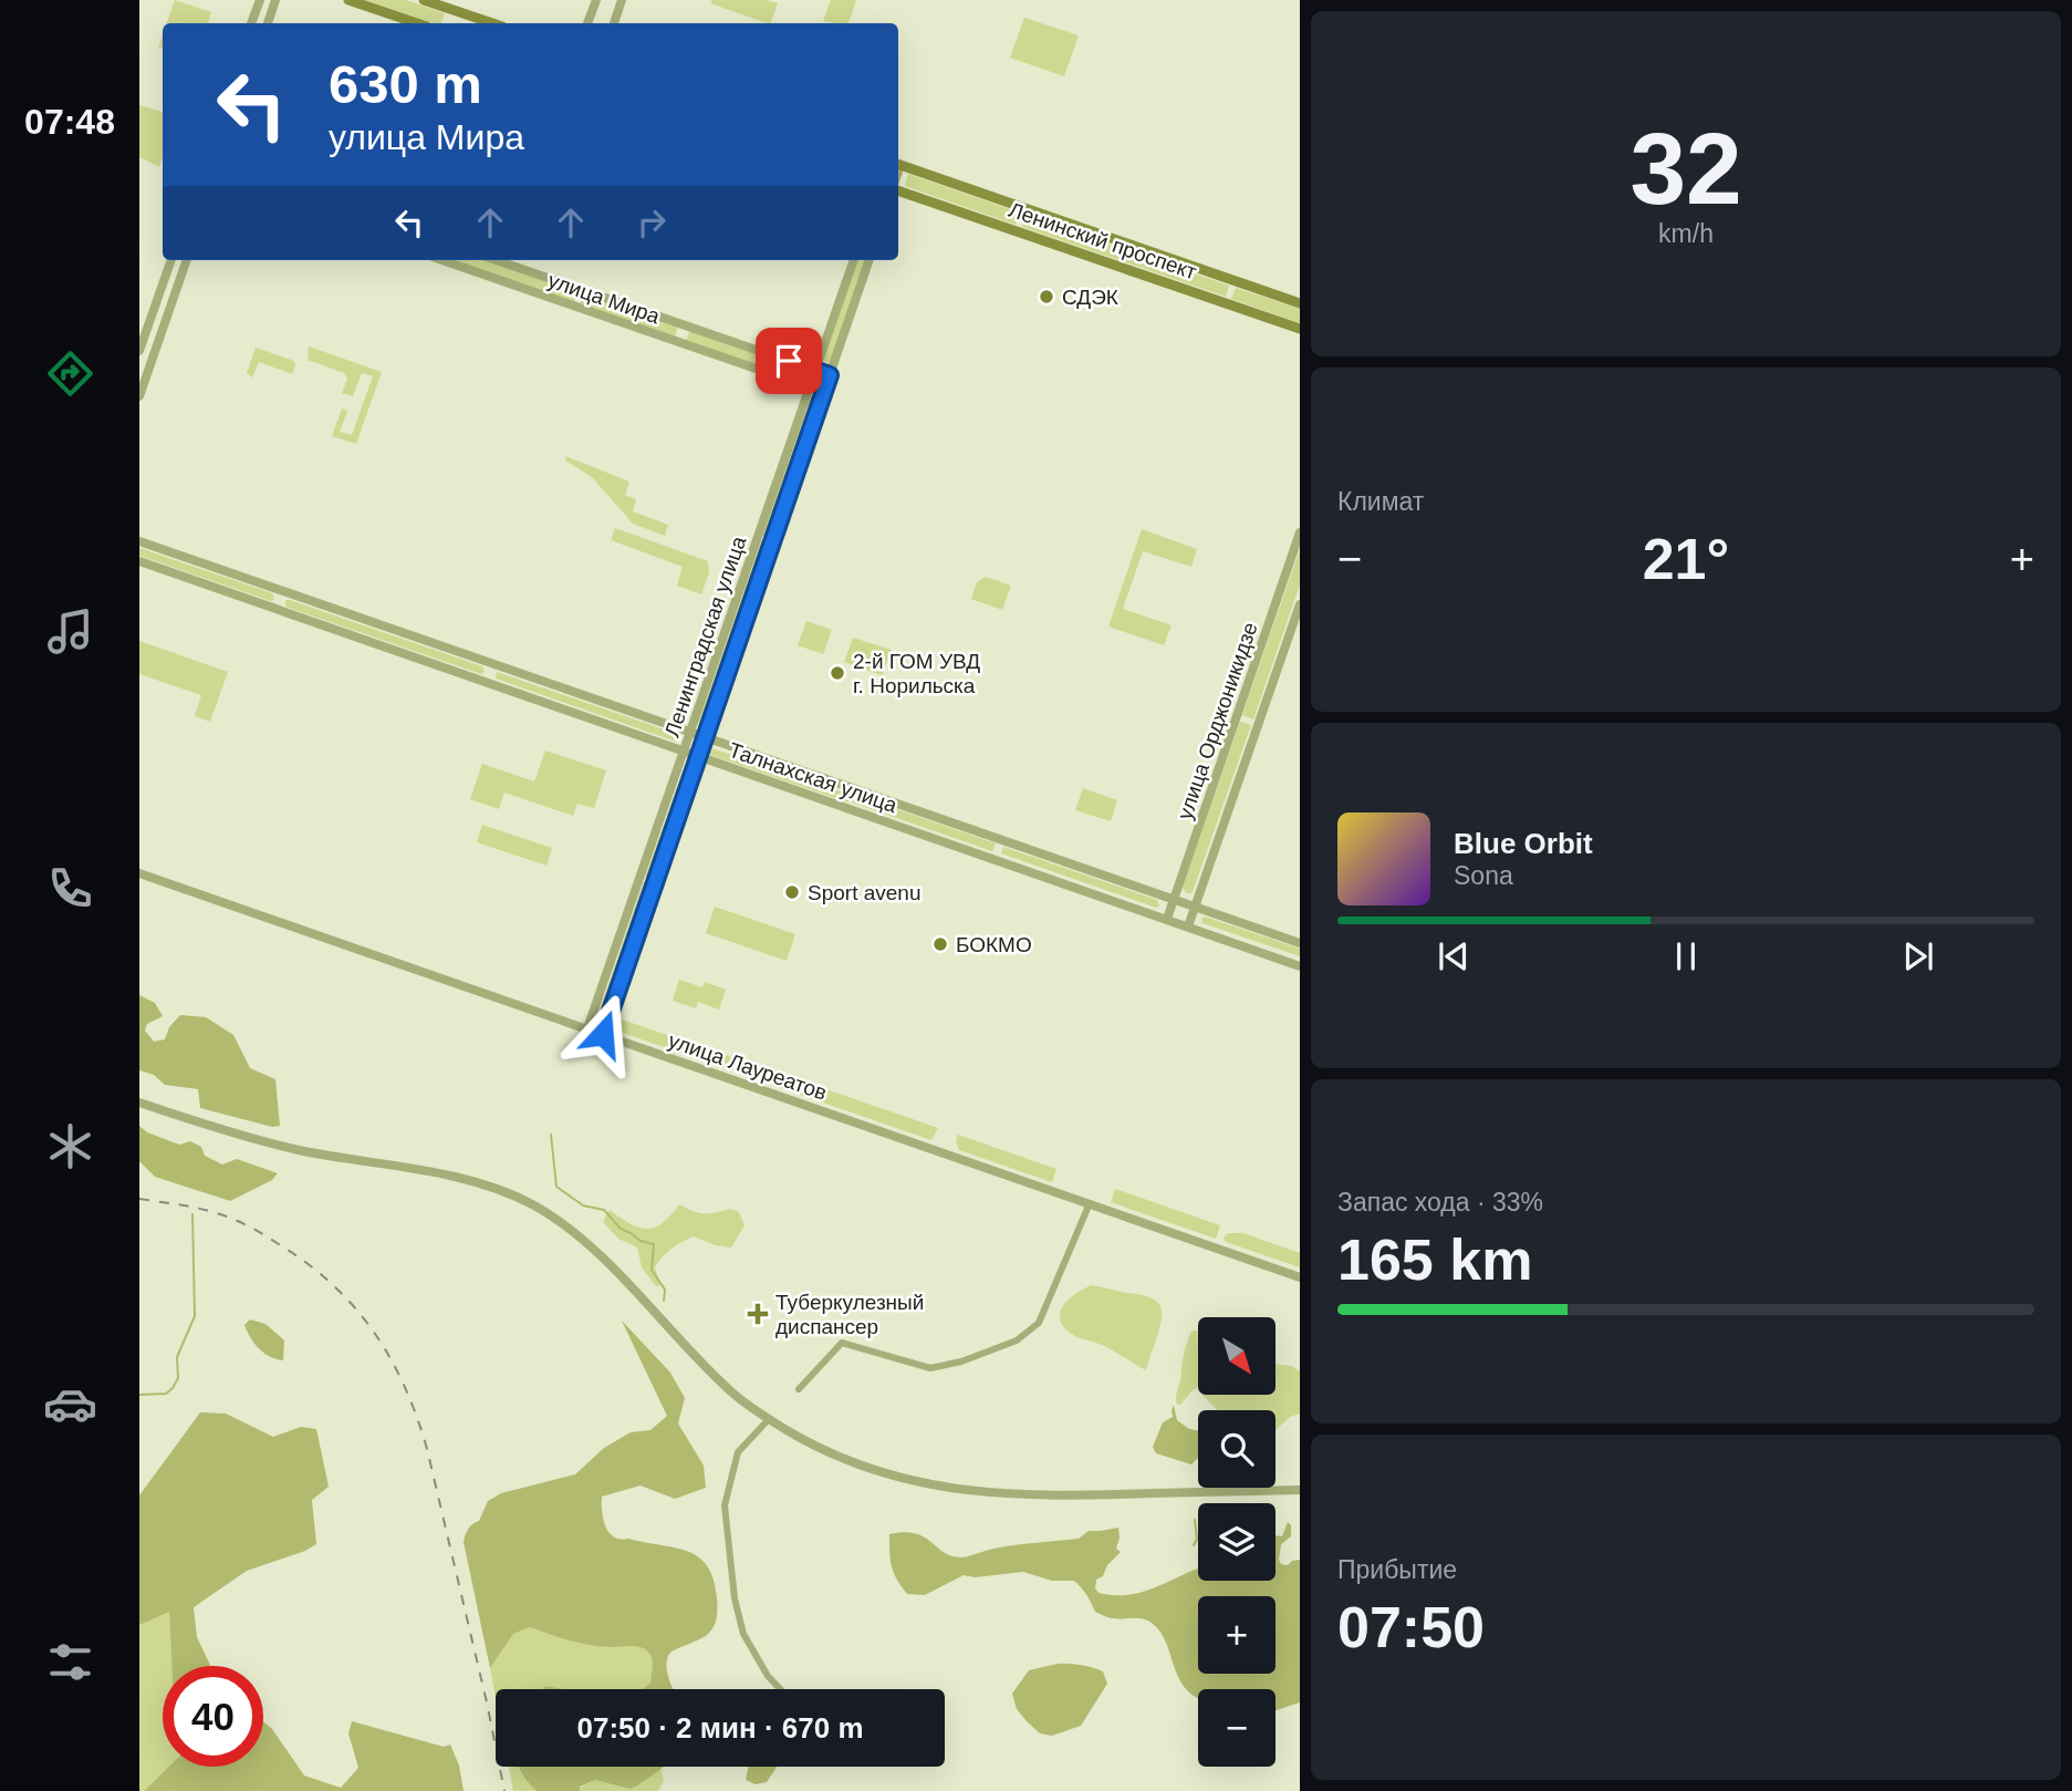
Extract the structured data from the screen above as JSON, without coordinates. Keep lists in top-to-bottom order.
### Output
{
  "streets": {
    "main road": ["Ленинский проспект"],
    "street": [
      "улица Мира",
      "Ленинградская улица",
      "улица Орджоникидзе",
      "Талнахская улица",
      "улица Лауреатов"
    ]
  },
  "crossings": [
    ["улица Мира", "Ленинградская улица"],
    ["Ленинградская улица", "Талнахская улица"],
    ["Ленинградская улица", "улица Лауреатов"],
    ["улица Орджоникидзе", "Талнахская улица"]
  ],
  "places": {
    "other": [
      "СДЭК",
      "2-й ГОМ УВД г. Норильска",
      "Sport avenu",
      "БОКМО"
    ],
    "health": ["Туберкулезный диспансер"]
  },
  "north": "bottom right",
  "page": {
    "tabs": "07:48",
    "tile": [
      ["32", "km/h"],
      "Климат",
      ["Запас хода · 33%", "165 km"],
      ["Прибытие", "07:50"]
    ],
    "turn": ["630 m", "улица Мира"],
    "heat": ["−", "21°", "+"],
    "song": ["Blue Orbit", "Sona"],
    "map_buttons": ["+", "−"],
    "limit": "40",
    "trip": "07:50 · 2 мин · 670 m"
  }
}
